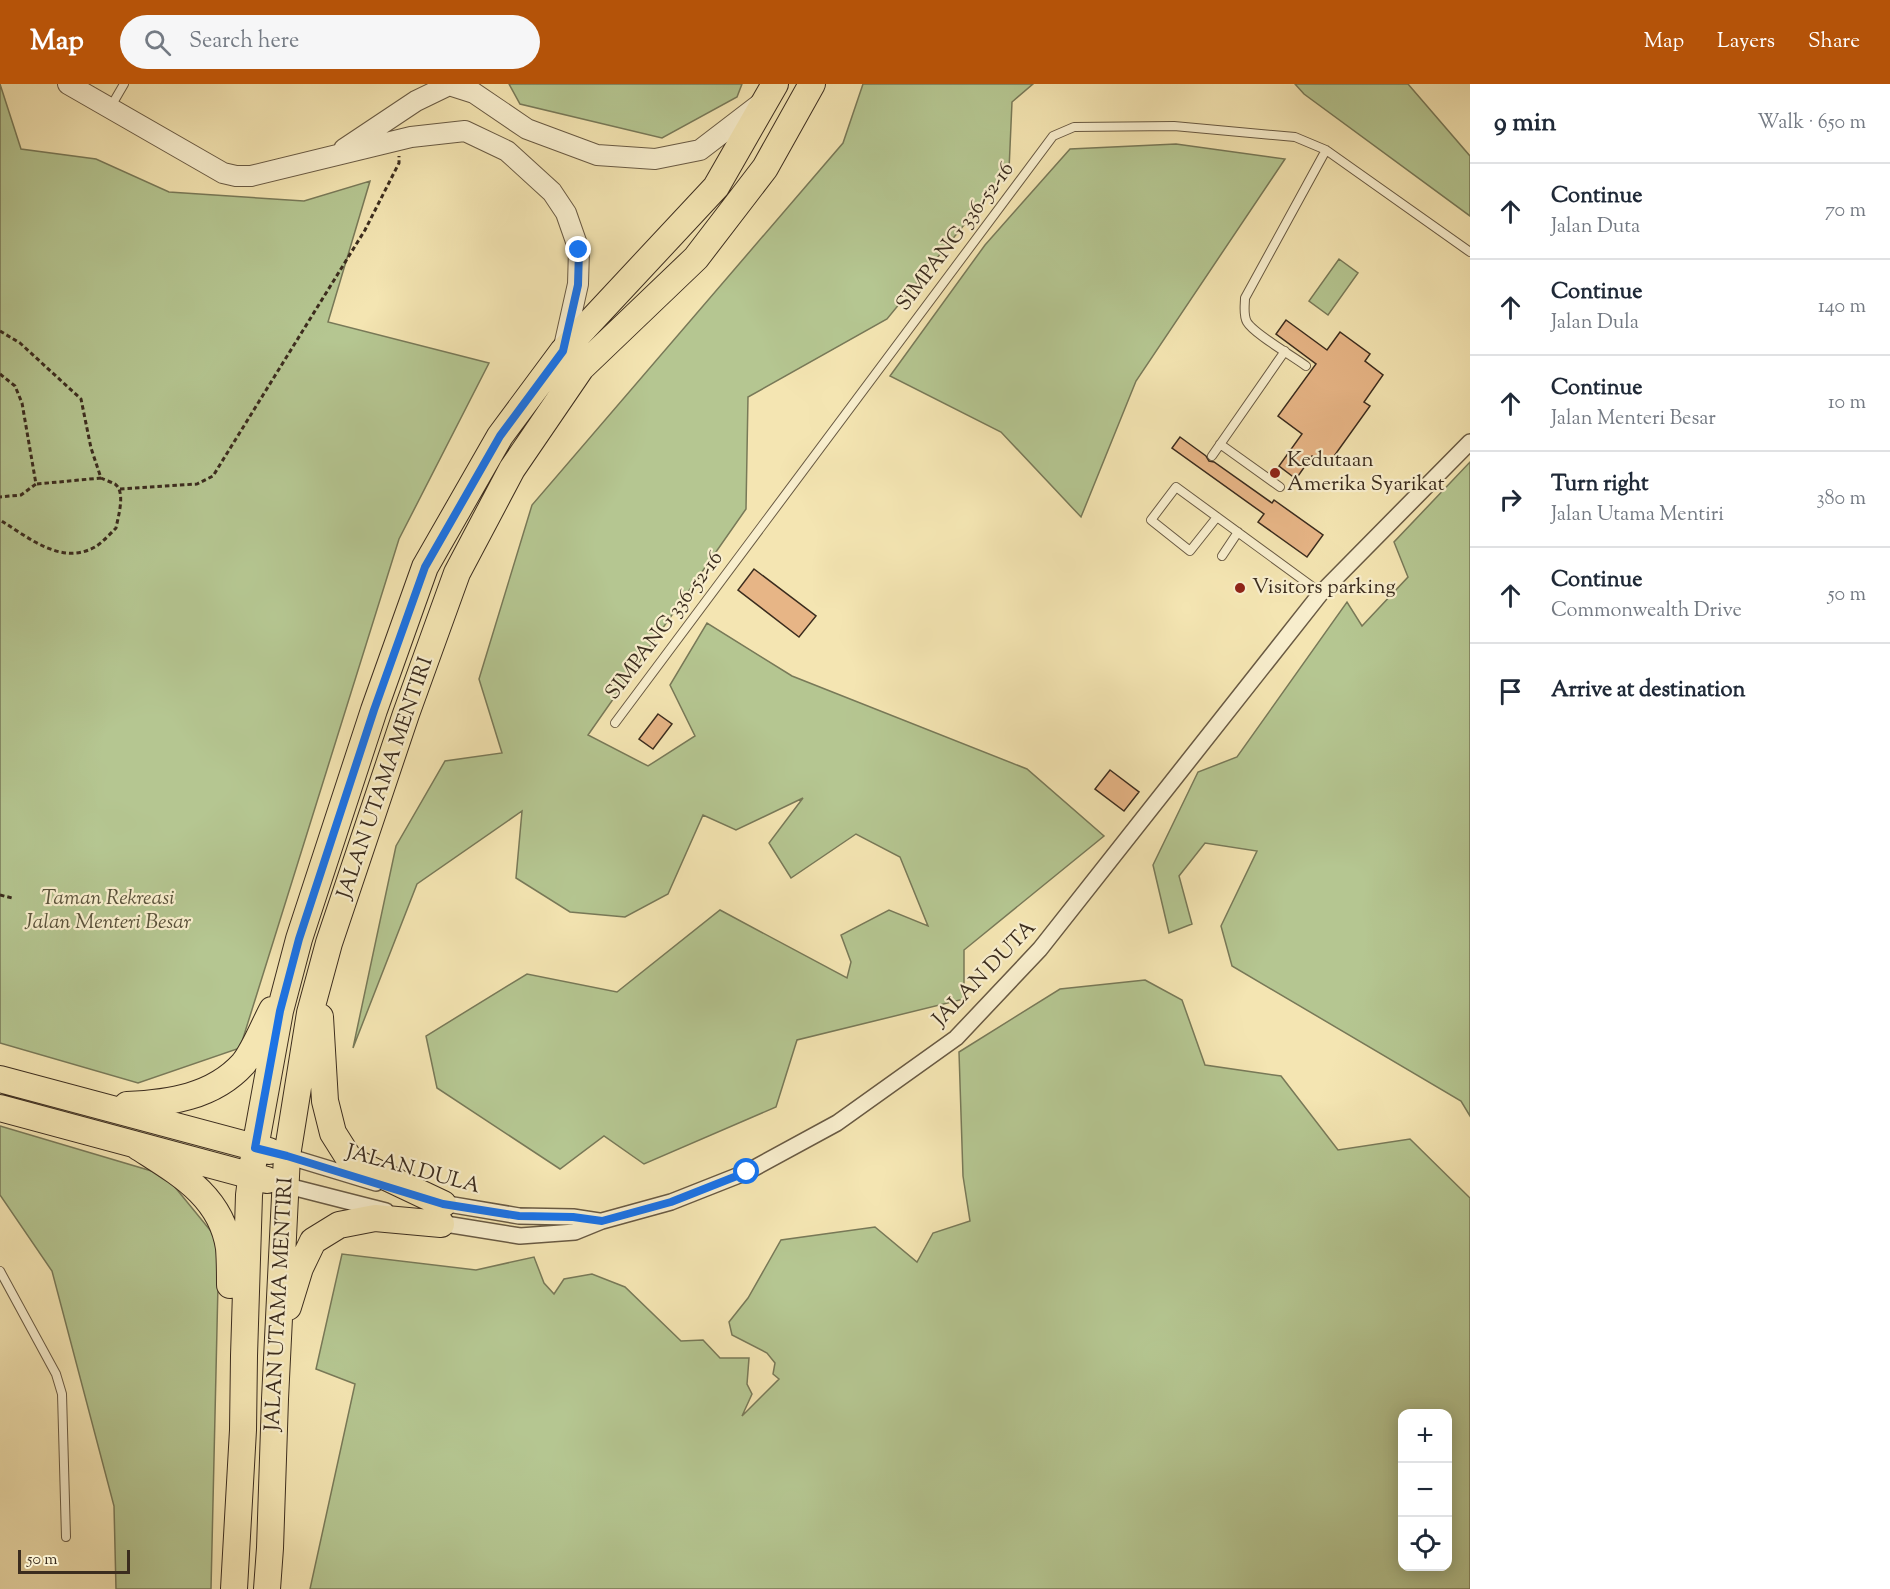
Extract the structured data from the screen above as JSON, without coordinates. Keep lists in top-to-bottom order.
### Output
{
  "streets": {
    "main road": ["JALAN UTAMA MENTIRI"],
    "street": ["JALAN DUTA", "JALAN DULA"],
    "lane": ["SIMPANG 336-52-16"]
  },
  "crossings": [
    ["JALAN UTAMA MENTIRI", "JALAN DULA"],
    ["JALAN DUTA", "JALAN DULA"]
  ],
  "parks": ["Taman Rekreasi Jalan Menteri Besar"],
  "places": ["Kedutaan Amerika Syarikat", "Visitors parking"],
  "scale_bar": "50 m",
  "page": {
    "header": "Map",
    "search": "Search here",
    "nav": ["Map", "Layers", "Share"],
    "heading": ["9 min", "Walk · 650 m"],
    "list": [
      ["Continue", "Jalan Duta", "70 m"],
      ["Continue", "Jalan Dula", "140 m"],
      ["Continue", "Jalan Menteri Besar", "10 m"],
      ["Turn right", "Jalan Utama Mentiri", "380 m"],
      ["Continue", "Commonwealth Drive", "50 m"],
      "Arrive at destination"
    ],
    "map_buttons": ["+", "−"],
    "scale": "50 m"
  }
}
